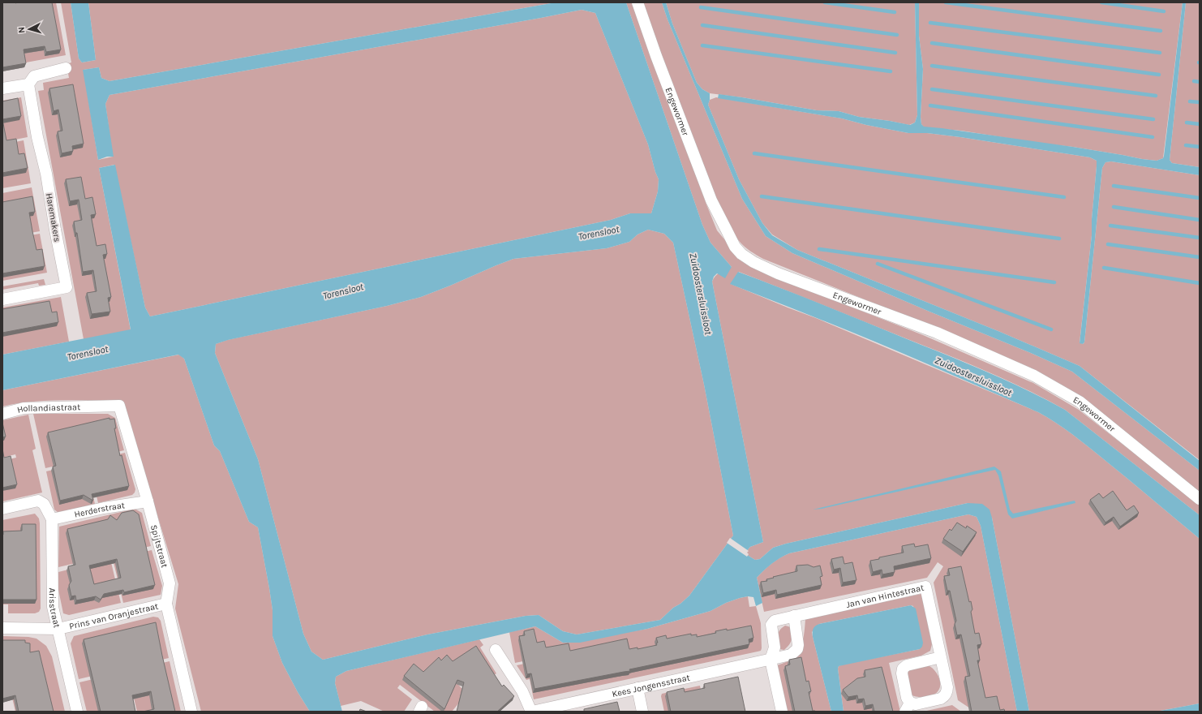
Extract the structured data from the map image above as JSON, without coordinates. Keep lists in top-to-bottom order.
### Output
{
  "streets": {
    "street": [
      "Engewormer",
      "Haremakers",
      "Hollandiastraat",
      "Herderstraat",
      "Spijtstraat",
      "Jan van Hintestraat",
      "Arisstraat",
      "Prins van Oranjestraat",
      "Kees Jongensstraat"
    ]
  },
  "crossings": [
    ["Hollandiastraat", "Spijtstraat"],
    ["Herderstraat", "Spijtstraat"],
    ["Herderstraat", "Arisstraat"],
    ["Spijtstraat", "Prins van Oranjestraat"],
    ["Jan van Hintestraat", "Kees Jongensstraat"],
    ["Arisstraat", "Prins van Oranjestraat"]
  ],
  "water": ["Torensloot", "Zuidoostersluissloot"],
  "north": "left"
}
